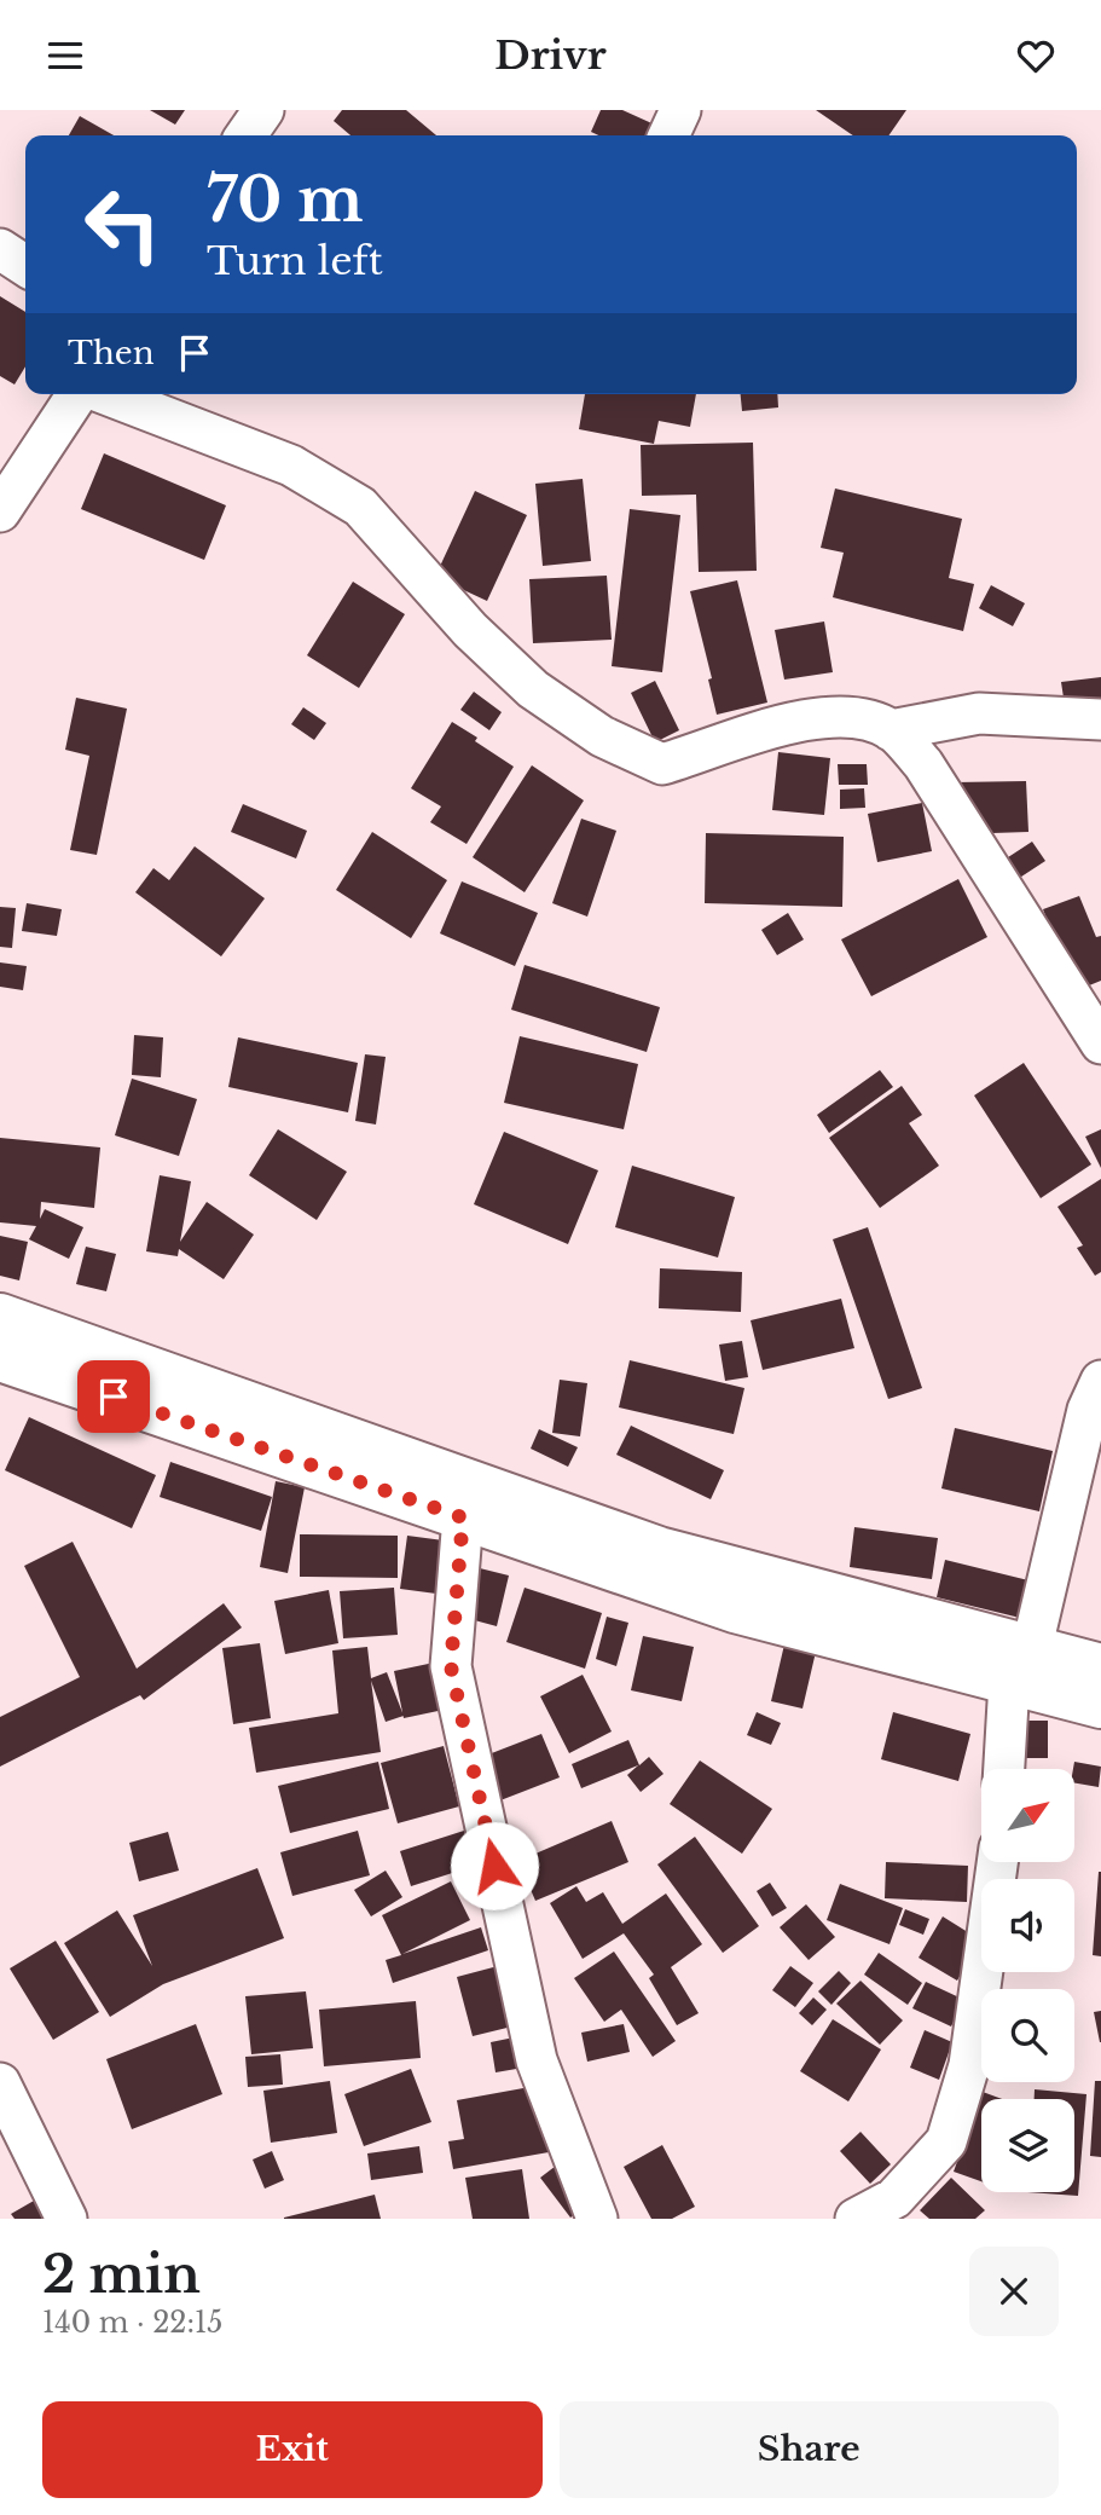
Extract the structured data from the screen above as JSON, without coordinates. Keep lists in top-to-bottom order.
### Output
{
  "north": "top right",
  "page": {
    "header": "Drivr",
    "turn": ["70 m", "Turn left"],
    "then": "Then",
    "heading": ["2 min", "140 m · 22:15"],
    "buttons": ["Exit", "Share"]
  }
}
